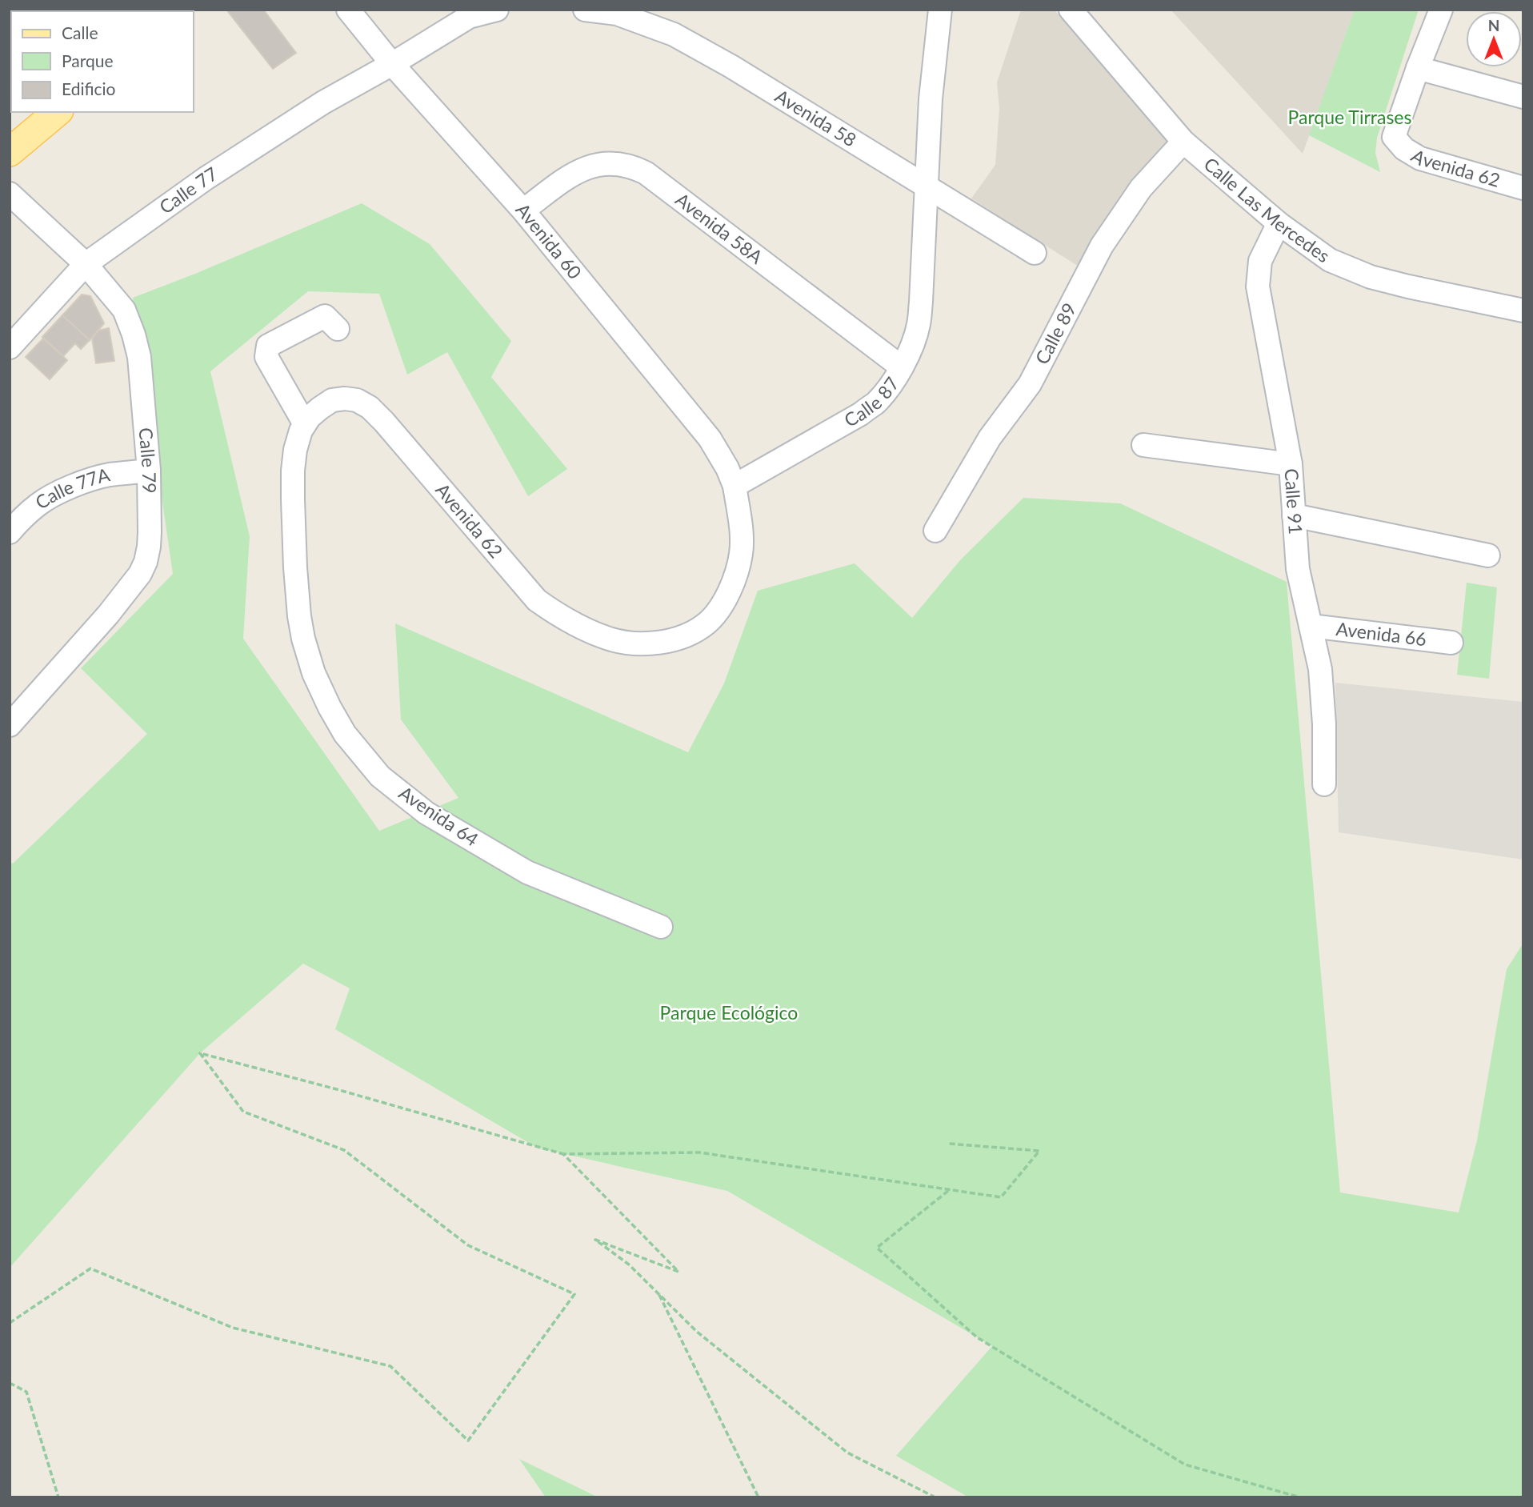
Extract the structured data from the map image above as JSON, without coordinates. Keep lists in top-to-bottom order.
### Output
{
  "streets": {
    "street": [
      "Avenida 58",
      "Avenida 62",
      "Calle 77",
      "Calle Las Mercedes",
      "Avenida 58A",
      "Avenida 60",
      "Calle 89",
      "Calle 87",
      "Calle 79",
      "Calle 77A",
      "Calle 91",
      "Avenida 66",
      "Avenida 64"
    ]
  },
  "crossings": [
    ["Avenida 58", "Calle 87"],
    ["Avenida 62", "Avenida 60"],
    ["Avenida 62", "Calle 87"],
    ["Avenida 62", "Avenida 64"],
    ["Calle 77", "Avenida 60"],
    ["Calle 77", "Calle 79"],
    ["Calle Las Mercedes", "Calle 89"],
    ["Calle Las Mercedes", "Calle 91"],
    ["Avenida 58A", "Avenida 60"],
    ["Avenida 58A", "Calle 87"],
    ["Avenida 60", "Calle 87"],
    ["Calle 79", "Calle 77A"],
    ["Calle 91", "Avenida 66"]
  ],
  "parks": ["Parque Tirrases", "Parque Ecológico"],
  "legend": ["Calle", "Parque", "Edificio"],
  "north": "top"
}
